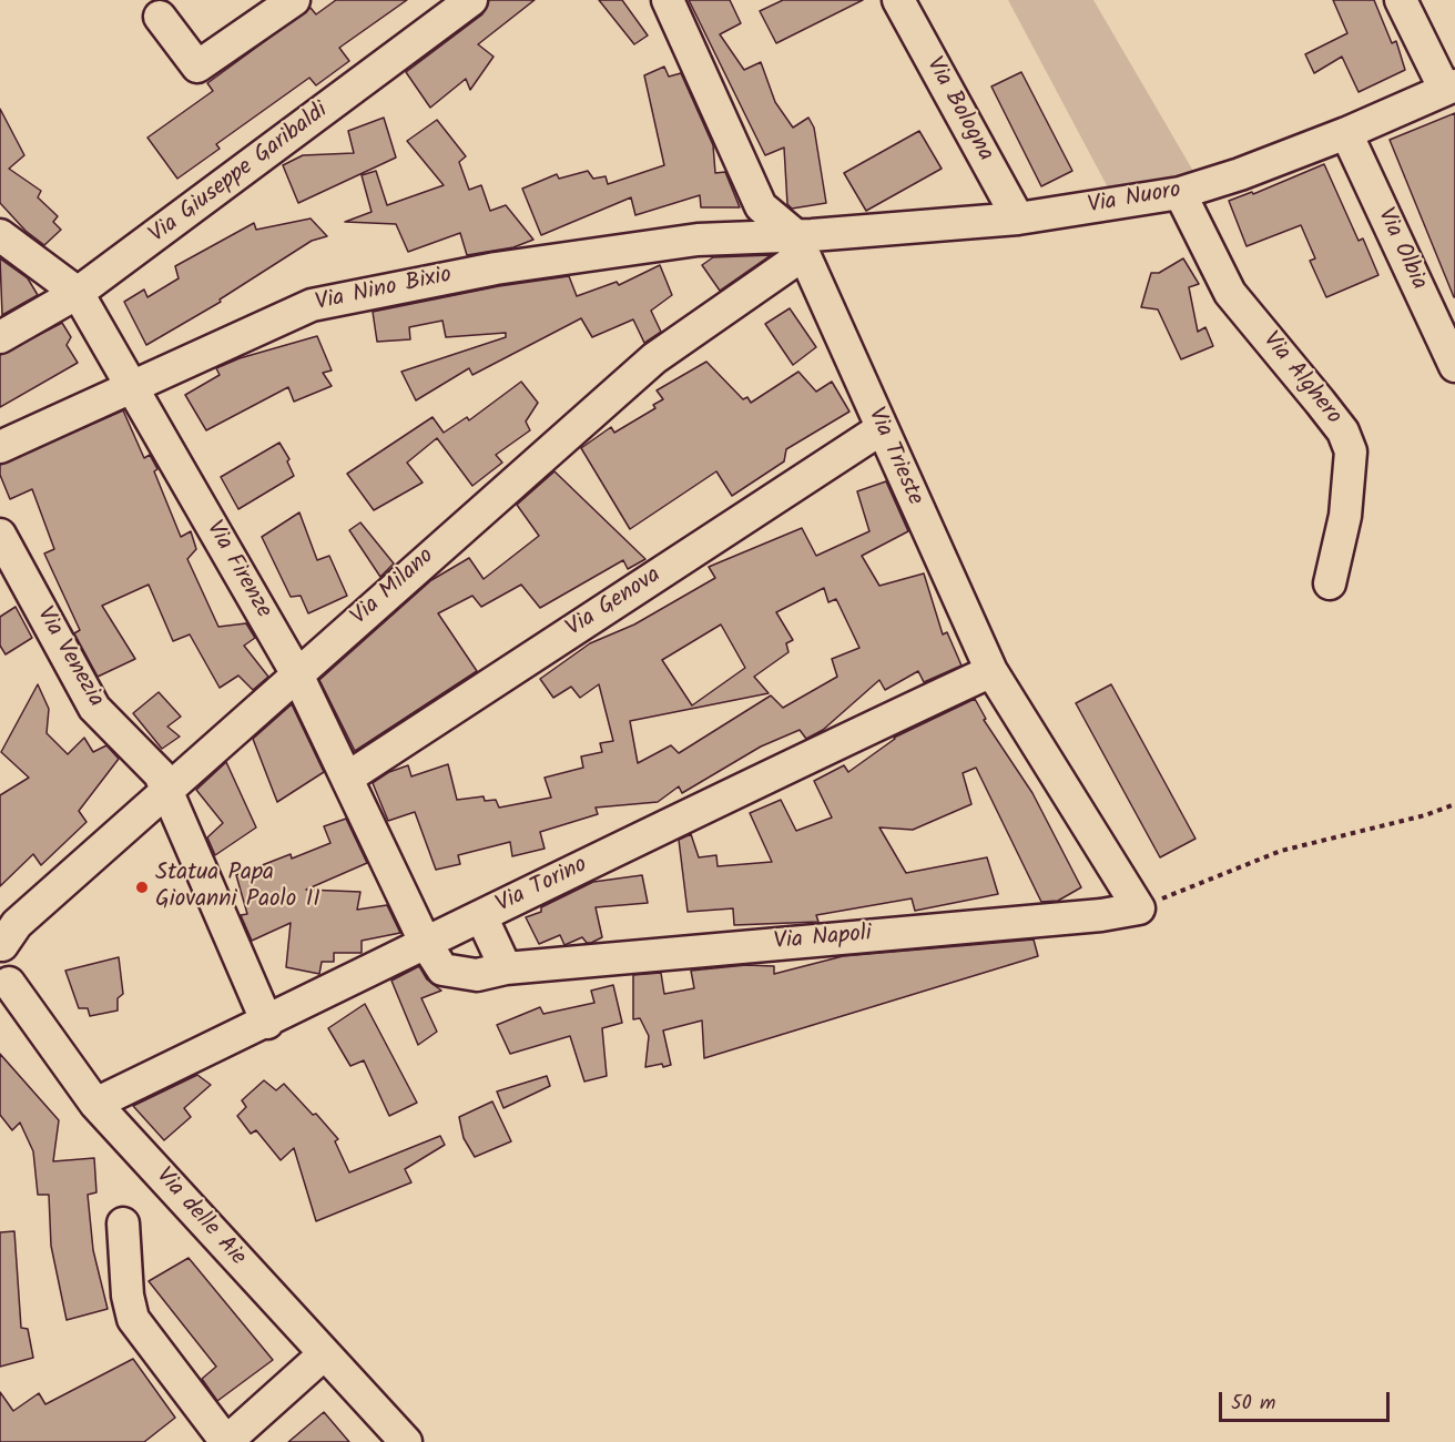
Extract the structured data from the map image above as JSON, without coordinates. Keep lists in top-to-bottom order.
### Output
{
  "streets": {
    "street": [
      "Via Bologna",
      "Via Giuseppe Garibaldi",
      "Via Nuoro",
      "Via Olbia",
      "Via Nino Bixio",
      "Via Alghero",
      "Via Trieste",
      "Via Firenze",
      "Via Milano",
      "Via Genova",
      "Via Venezia",
      "Via Torino",
      "Via Napoli",
      "Via delle Aie"
    ]
  },
  "crossings": [
    ["Via Bologna", "Via Nuoro"],
    ["Via Giuseppe Garibaldi", "Via Firenze"],
    ["Via Nuoro", "Via Olbia"],
    ["Via Nuoro", "Via Nino Bixio"],
    ["Via Nuoro", "Via Alghero"],
    ["Via Nuoro", "Via Trieste"],
    ["Via Nuoro", "Via Milano"],
    ["Via Nino Bixio", "Via Trieste"],
    ["Via Nino Bixio", "Via Firenze"],
    ["Via Nino Bixio", "Via Milano"],
    ["Via Trieste", "Via Milano"],
    ["Via Trieste", "Via Genova"],
    ["Via Trieste", "Via Torino"],
    ["Via Trieste", "Via Napoli"],
    ["Via Firenze", "Via Milano"],
    ["Via Firenze", "Via Genova"],
    ["Via Firenze", "Via Torino"],
    ["Via Firenze", "Via Napoli"],
    ["Via Milano", "Via Venezia"],
    ["Via Venezia", "Via Torino"],
    ["Via Torino", "Via Napoli"],
    ["Via Torino", "Via delle Aie"]
  ],
  "places": ["Statua Papa Giovanni Paolo II"],
  "scale_bar": "50 m"
}
